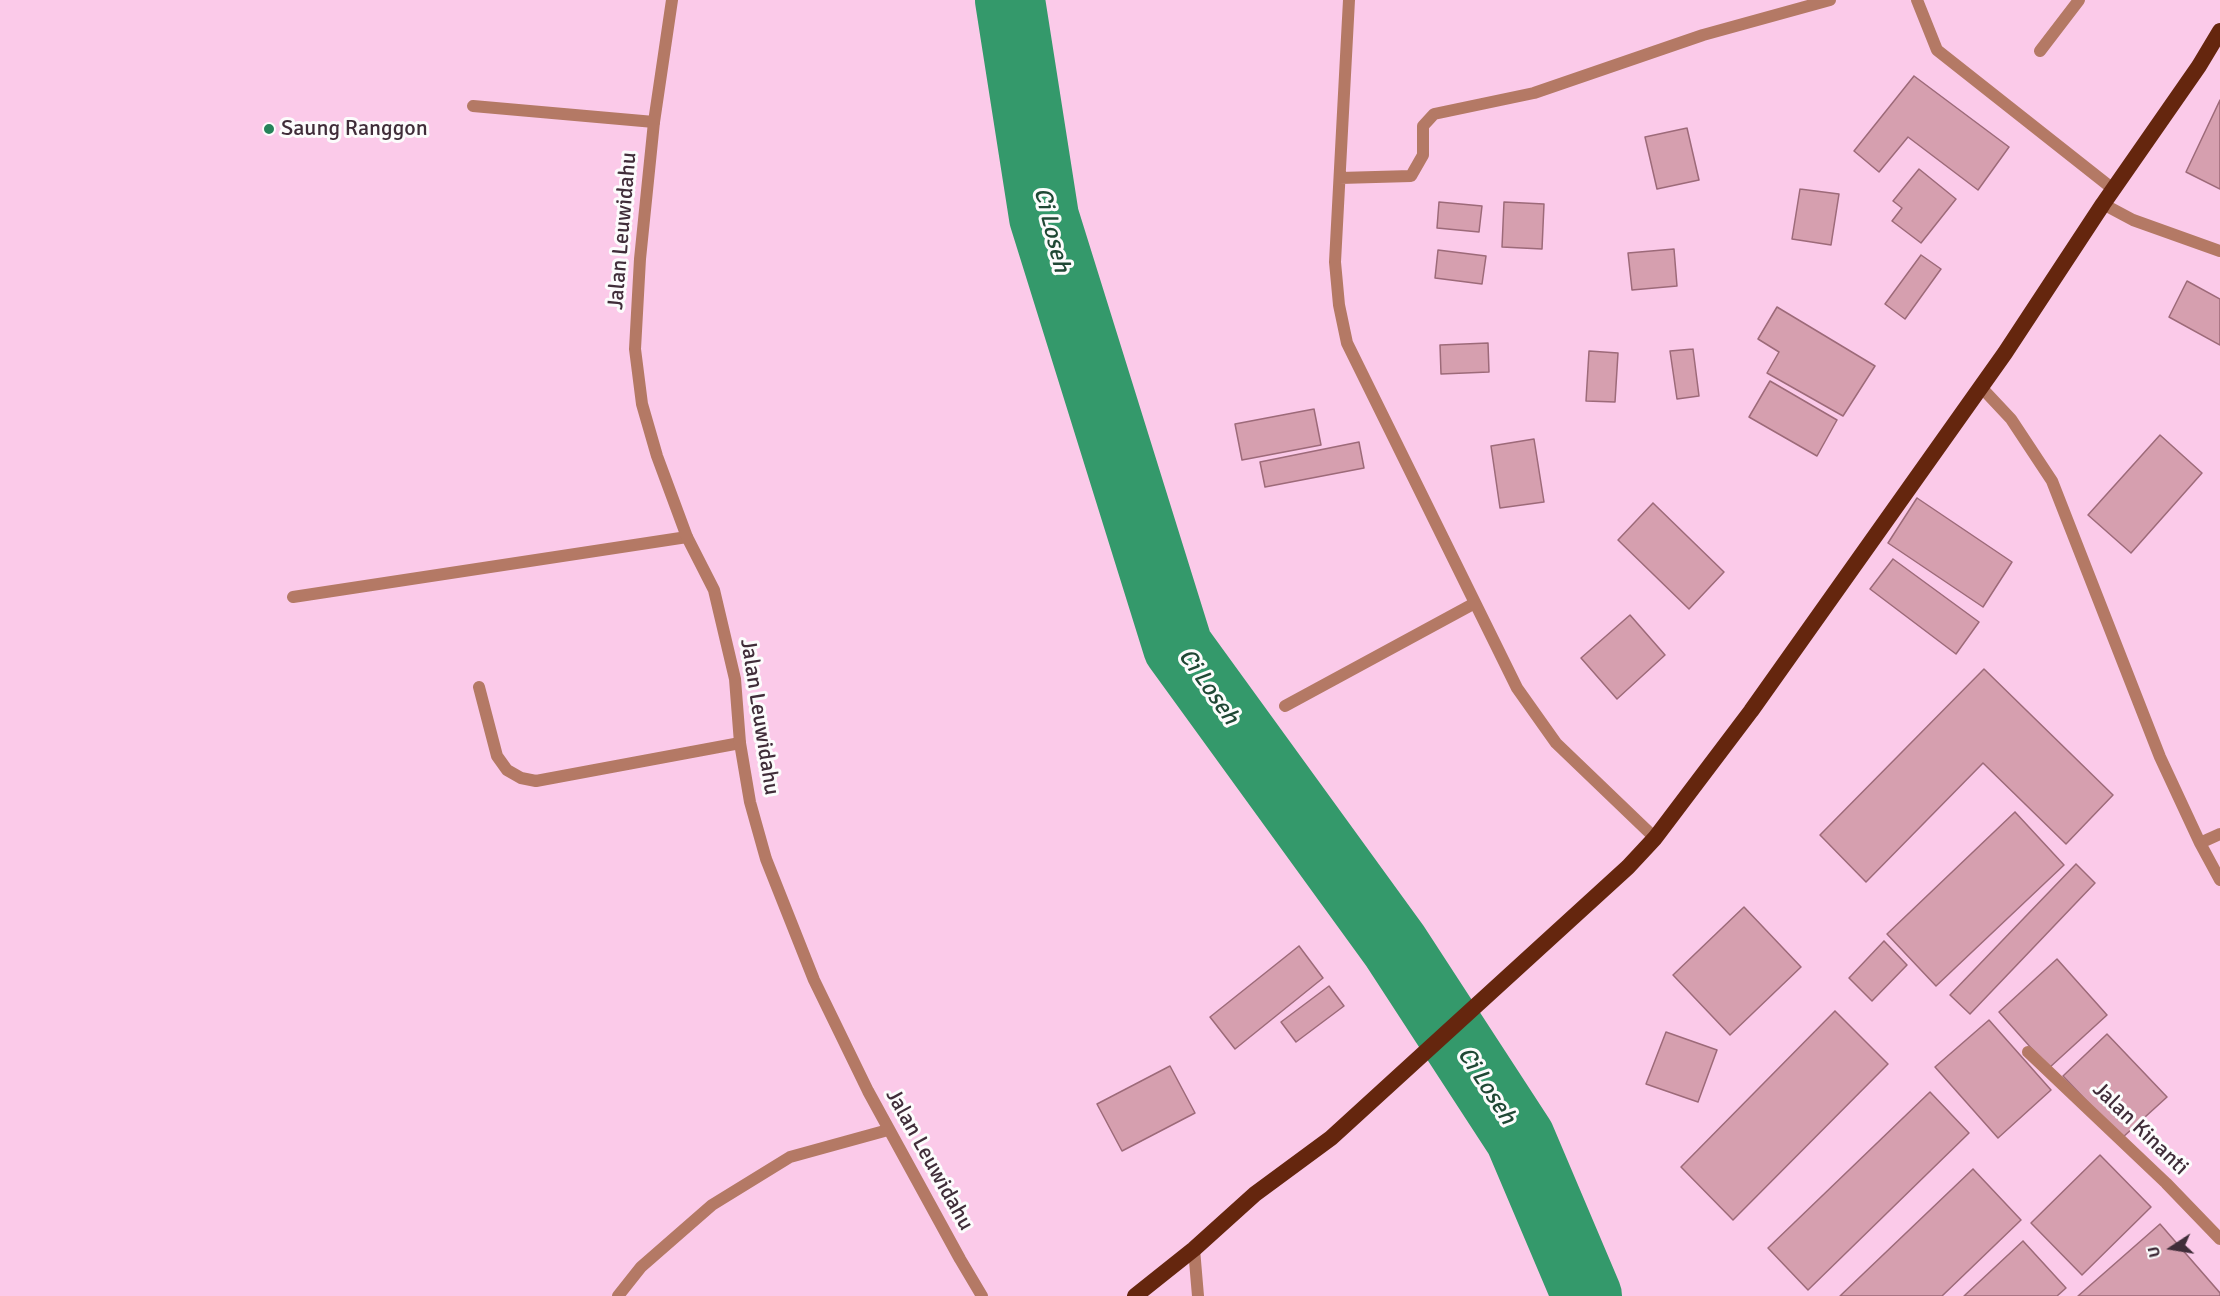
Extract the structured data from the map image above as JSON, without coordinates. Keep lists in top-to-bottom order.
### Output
{
  "streets": {
    "street": ["Jalan Leuwidahu", "Jalan Kinanti"]
  },
  "water": ["Ci Loseh"],
  "places": ["Saung Ranggon"],
  "north": "left"
}
